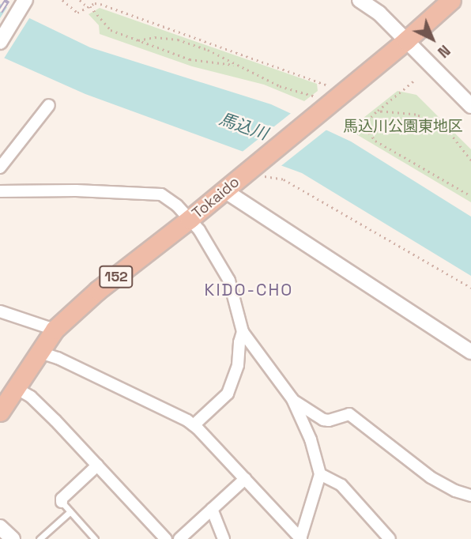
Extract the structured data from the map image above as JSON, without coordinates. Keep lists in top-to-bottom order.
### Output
{
  "streets": {
    "highway": ["Tokaido", "152"]
  },
  "districts": ["KIDO-CHO"],
  "water": ["馬込川"],
  "parks": ["馬込川公園東地区"],
  "north": "bottom right"
}
